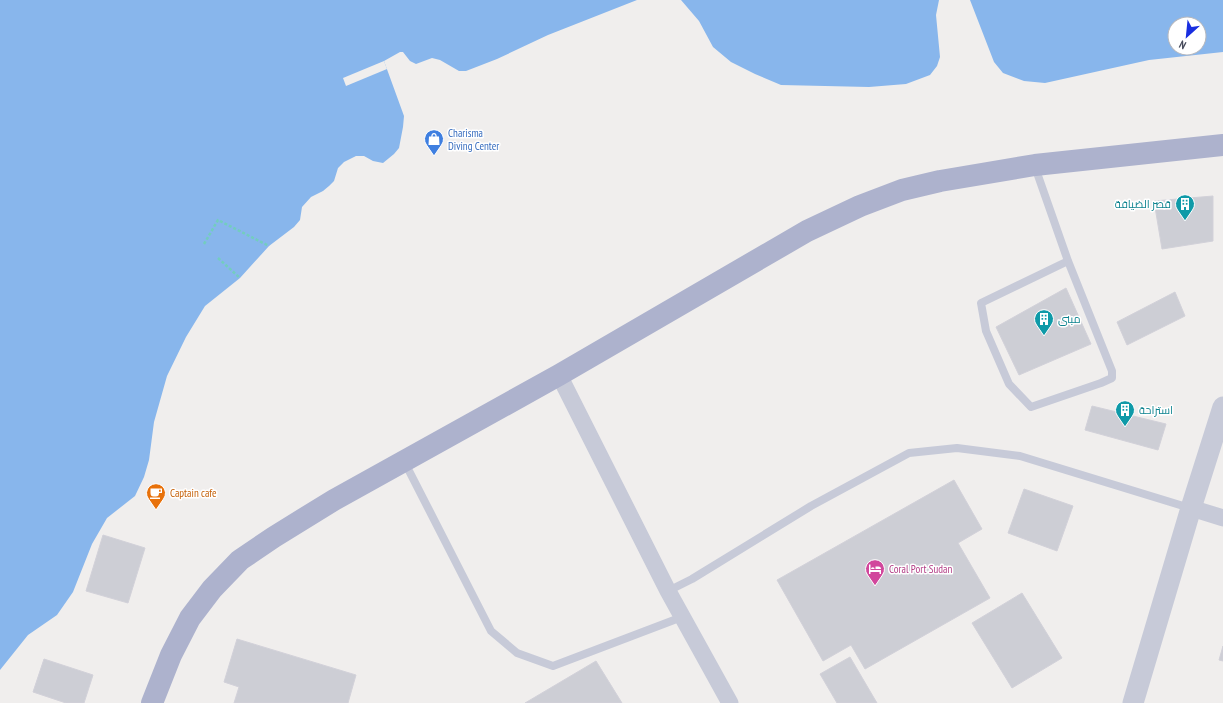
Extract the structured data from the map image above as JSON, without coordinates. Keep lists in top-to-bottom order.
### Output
{
  "places": {
    "shop": ["Charisma Diving Center"],
    "building": ["قصر الضيافة", "مبنى", "استراحة"],
    "cafe": ["Captain cafe"],
    "hotel": ["Coral Port Sudan"]
  },
  "north": "bottom left"
}
